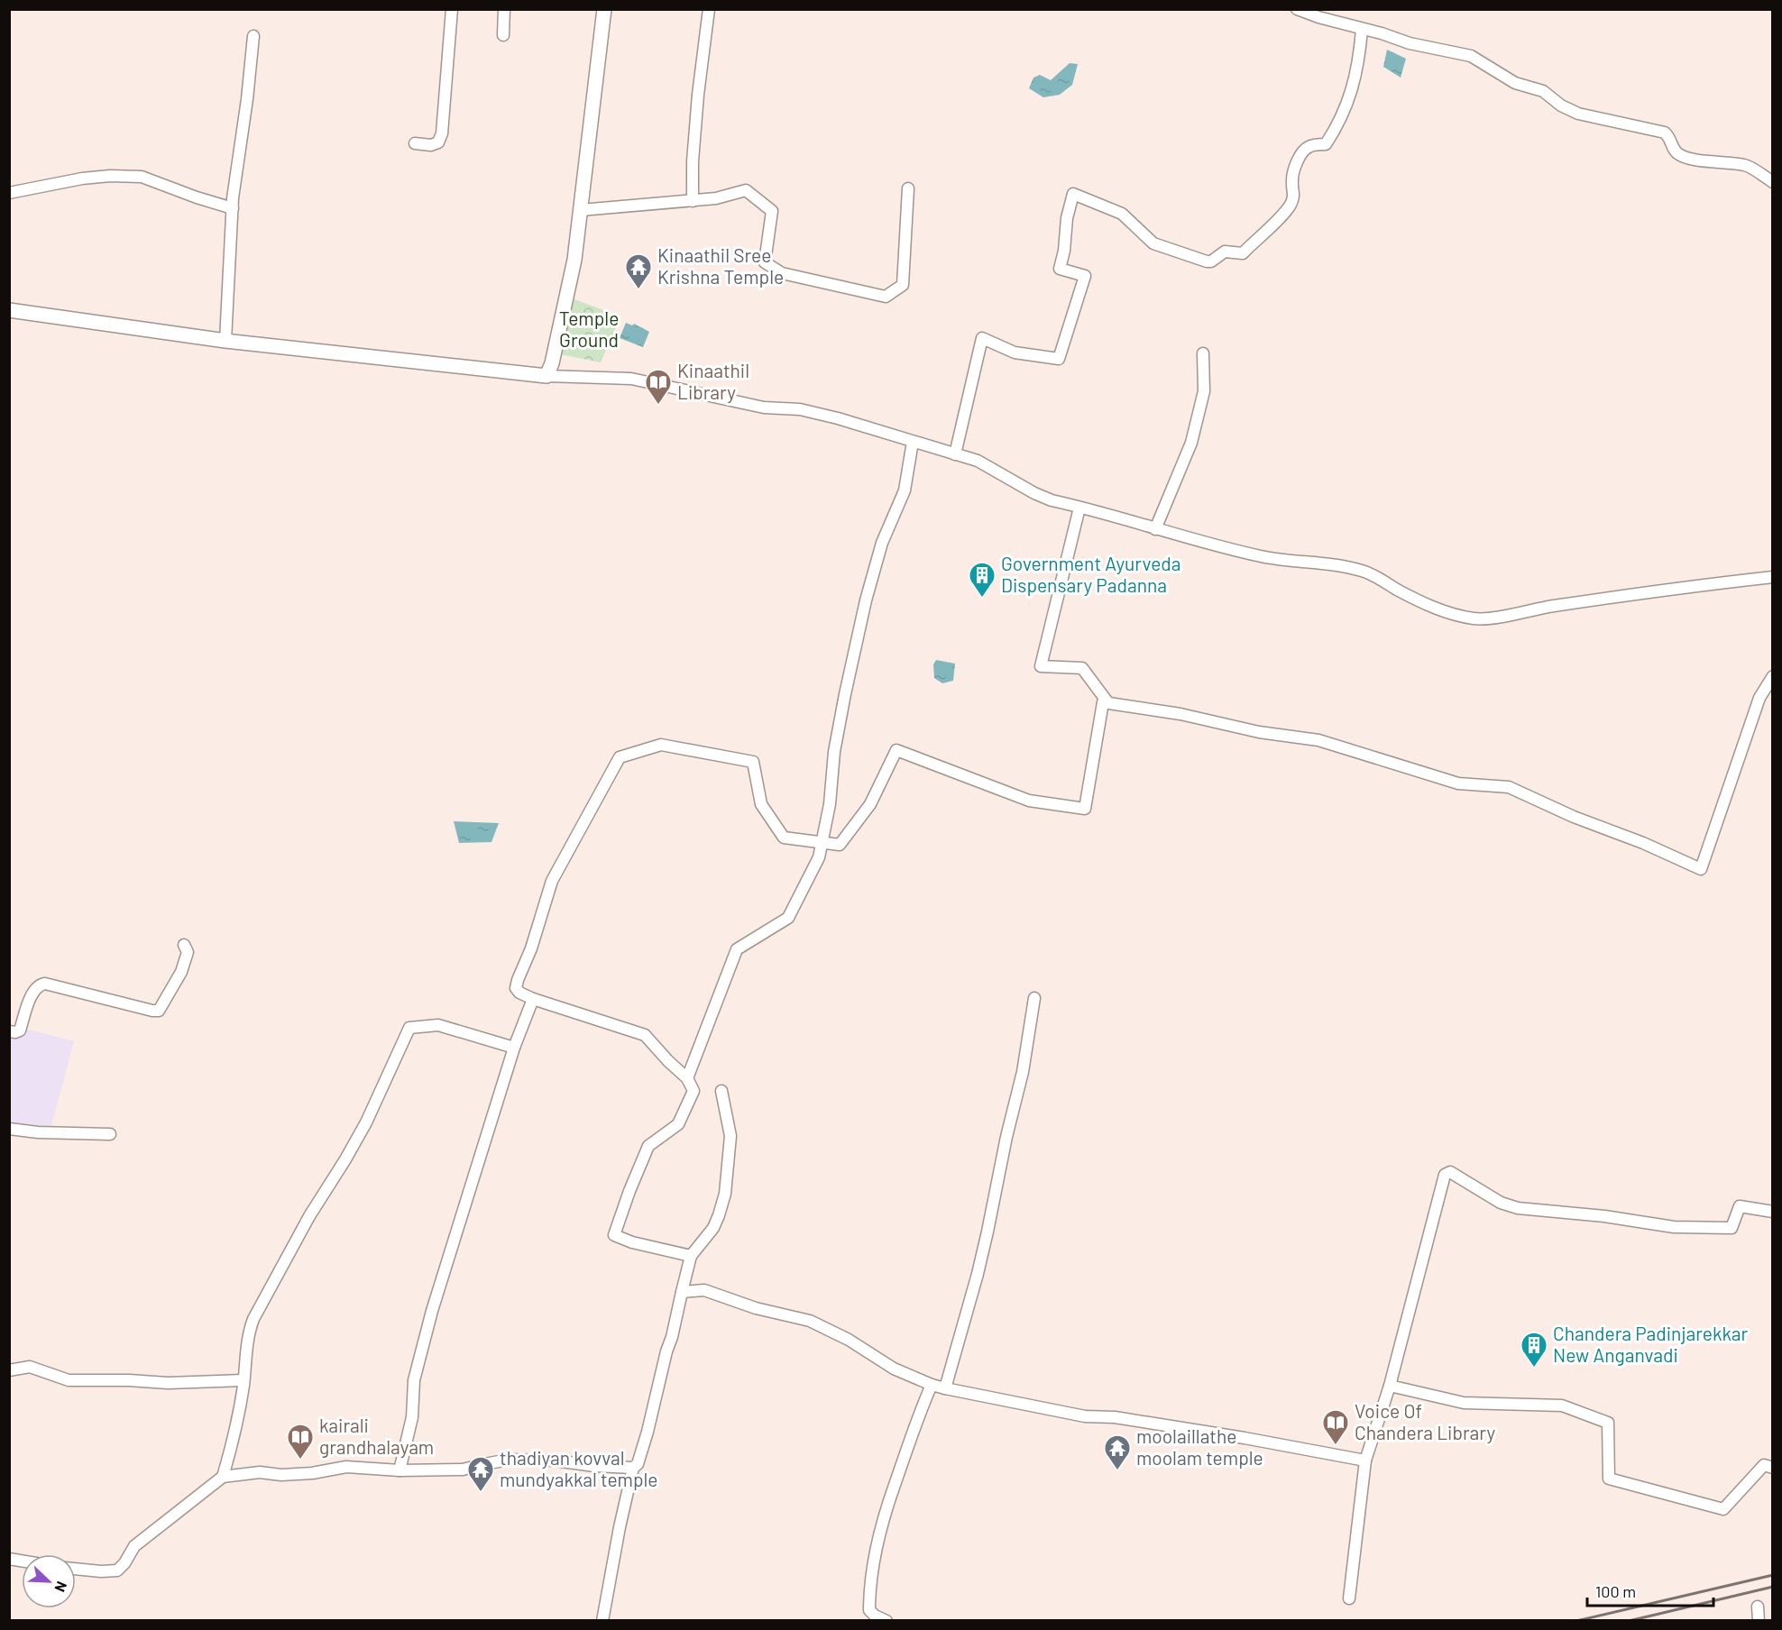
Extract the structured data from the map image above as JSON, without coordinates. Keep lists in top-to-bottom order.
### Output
{
  "parks": ["Temple Ground"],
  "places": {
    "temple": ["Kinaathil Sree Krishna Temple", "moolaillathe moolam temple", "thadiyan kovval mundyakkal temple"],
    "library": ["Kinaathil Library", "Voice Of Chandera Library", "kairali grandhalayam"],
    "building": ["Government Ayurveda Dispensary Padanna", "Chandera Padinjarekkar New Anganvadi"]
  },
  "scale_bar": "100 m",
  "north": "bottom right"
}
